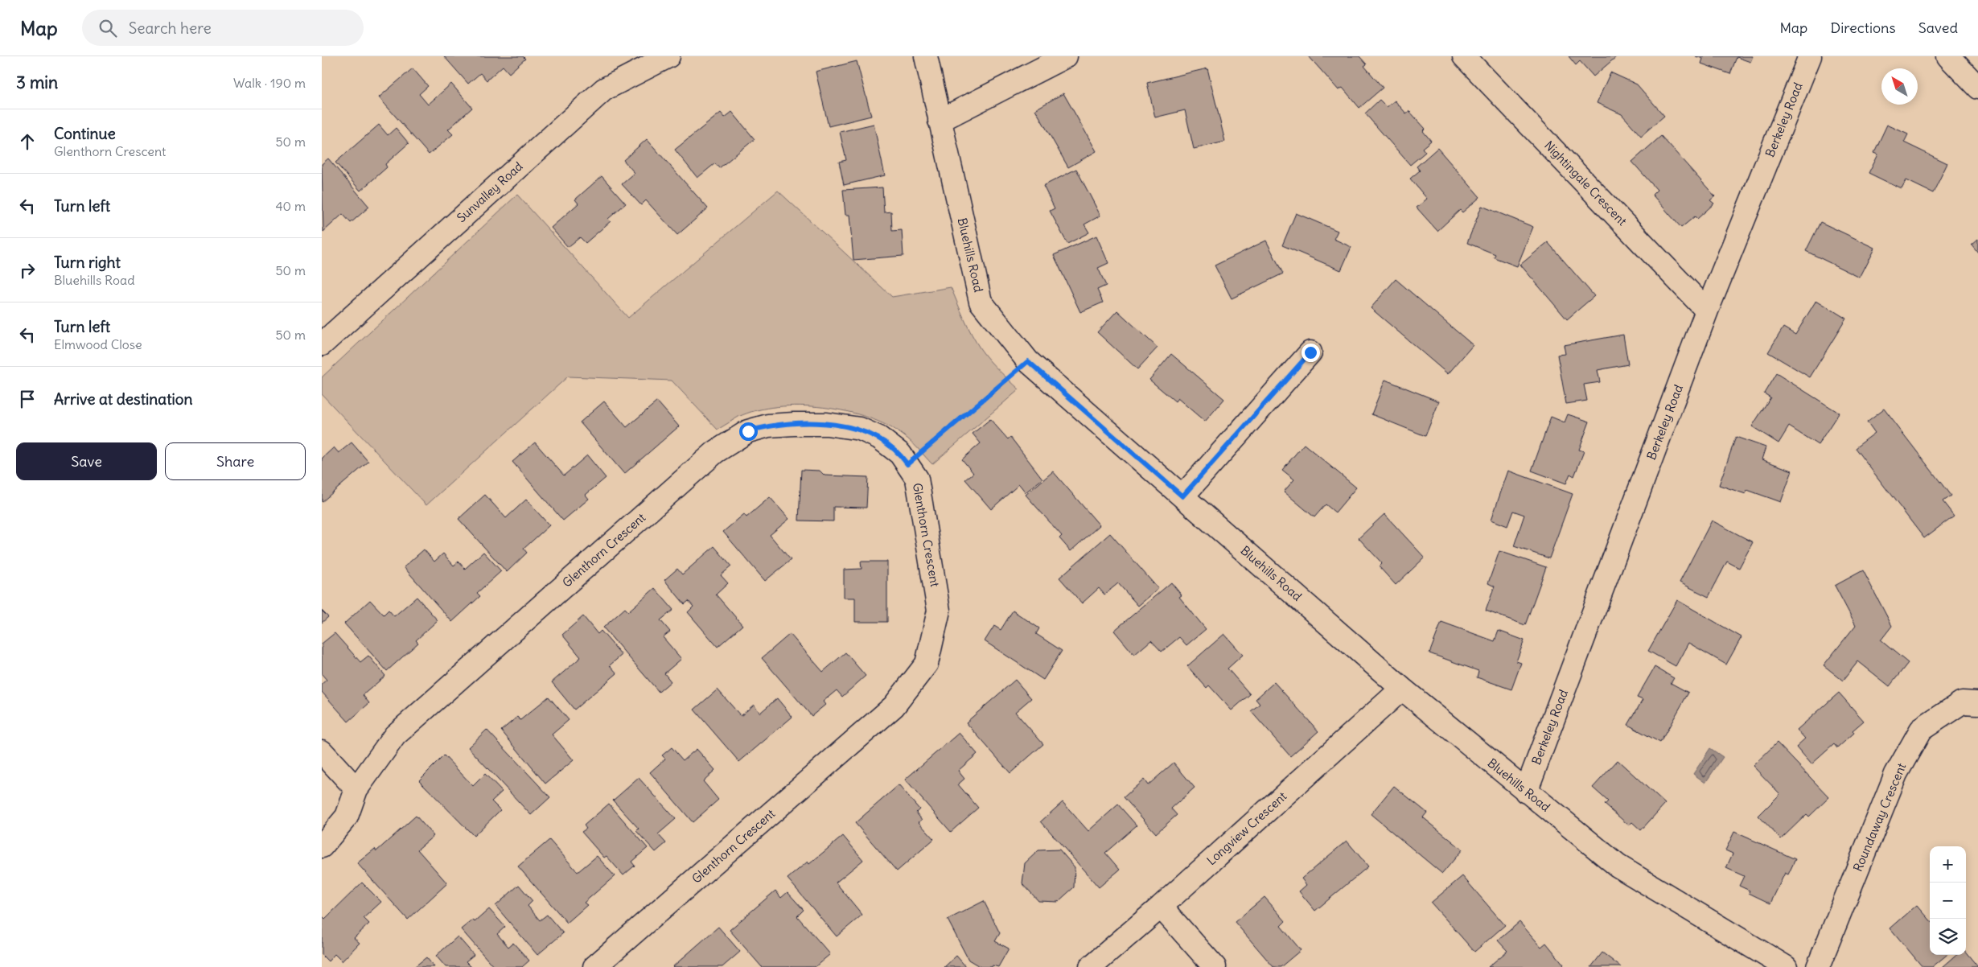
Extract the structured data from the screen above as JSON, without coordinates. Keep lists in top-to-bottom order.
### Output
{
  "streets": {
    "street": [
      "Berkeley Road",
      "Nightingale Crescent",
      "Sunvalley Road",
      "Bluehills Road",
      "Glenthorn Crescent",
      "Roundaway Crescent",
      "Longview Crescent"
    ]
  },
  "crossings": [
    ["Berkeley Road", "Nightingale Crescent"],
    ["Berkeley Road", "Bluehills Road"],
    ["Bluehills Road", "Longview Crescent"]
  ],
  "north": "top left",
  "page": {
    "header": "Map",
    "search": "Search here",
    "nav": ["Map", "Directions", "Saved"],
    "heading": ["3 min", "Walk · 190 m"],
    "list": [
      ["Continue", "Glenthorn Crescent", "50 m"],
      ["Turn left", "40 m"],
      ["Turn right", "Bluehills Road", "50 m"],
      ["Turn left", "Elmwood Close", "50 m"],
      "Arrive at destination"
    ],
    "buttons": ["Save", "Share"],
    "map_buttons": ["+", "−"]
  }
}
